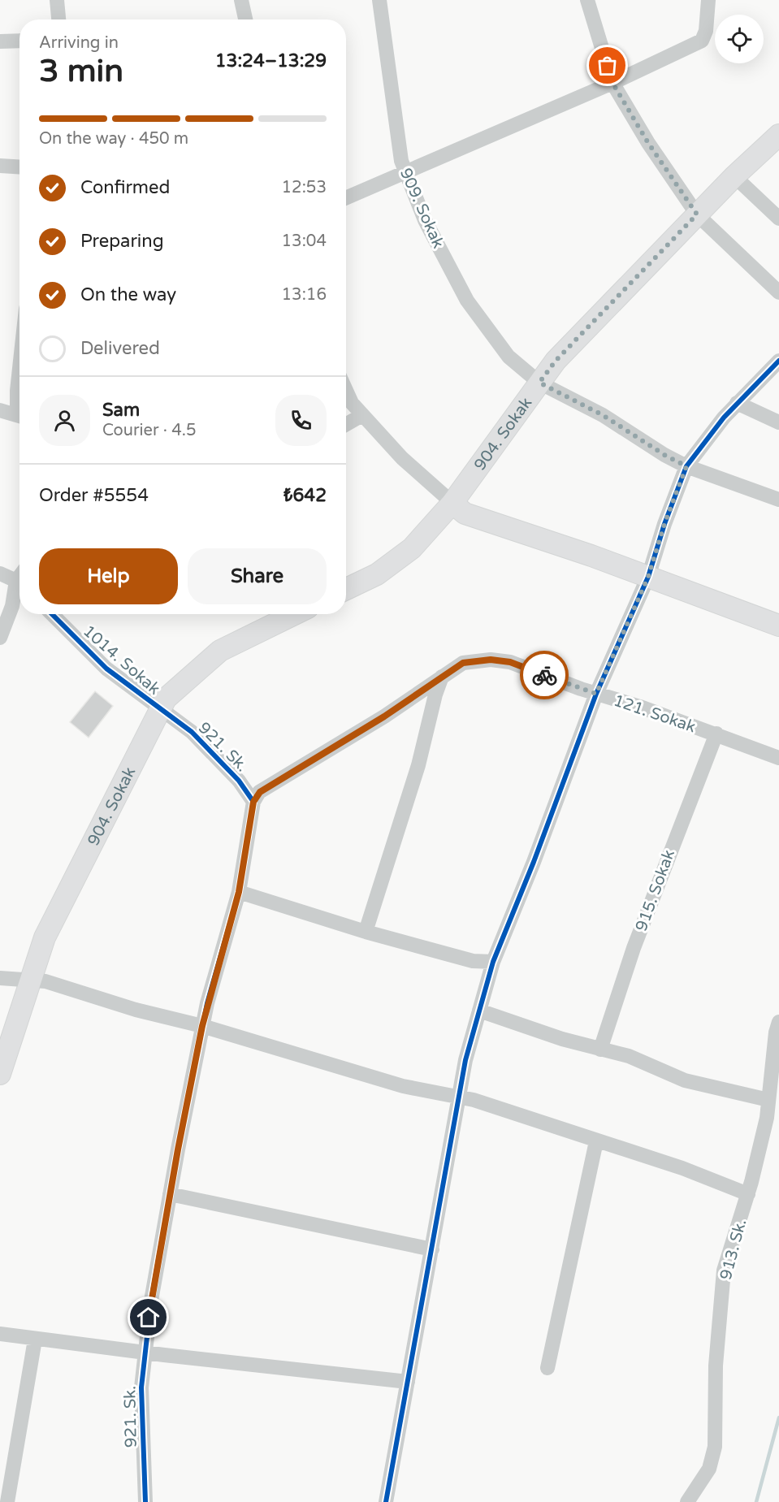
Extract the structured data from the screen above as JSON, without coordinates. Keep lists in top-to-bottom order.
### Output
{
  "streets": {
    "street": [
      "909. Sokak",
      "904. Sokak",
      "1014. Sokak",
      "121. Sokak",
      "921. Sk.",
      "915. Sokak",
      "913. Sk."
    ]
  },
  "crossings": [
    ["909. Sokak", "904. Sokak"],
    ["904. Sokak", "1014. Sokak"],
    ["904. Sokak", "921. Sk."],
    ["1014. Sokak", "921. Sk."],
    ["121. Sokak", "921. Sk."],
    ["121. Sokak", "915. Sokak"]
  ],
  "page": {
    "heading": ["3 min", "Arriving in", "13:24–13:29"],
    "panel": [
      "Sam",
      "Courier · 4.5",
      "Order #5554",
      "₺642"
    ],
    "bar": "On the way · 450 m",
    "list": [
      ["Confirmed", "12:53"],
      ["Preparing", "13:04"],
      ["On the way", "13:16"],
      "Delivered"
    ],
    "buttons": ["Help", "Share"]
  }
}
